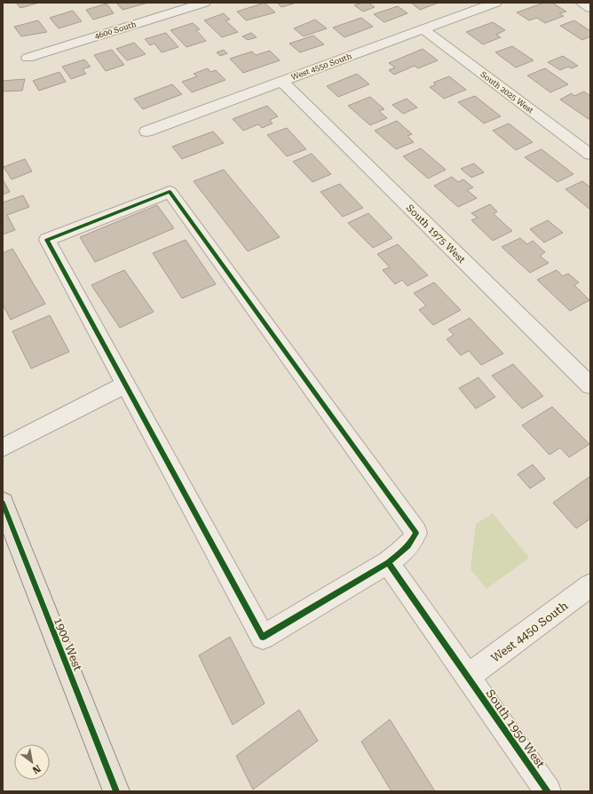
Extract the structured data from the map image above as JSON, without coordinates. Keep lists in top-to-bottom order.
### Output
{
  "streets": {
    "main road": ["1900 West"],
    "street": [
      "4600 South",
      "West 4550 South",
      "South 2025 West",
      "South 1975 West",
      "West 4450 South",
      "South 1950 West"
    ]
  },
  "crossings": [
    ["West 4550 South", "South 2025 West"],
    ["West 4550 South", "South 1975 West"],
    ["West 4450 South", "South 1950 West"]
  ],
  "north": "bottom right"
}
